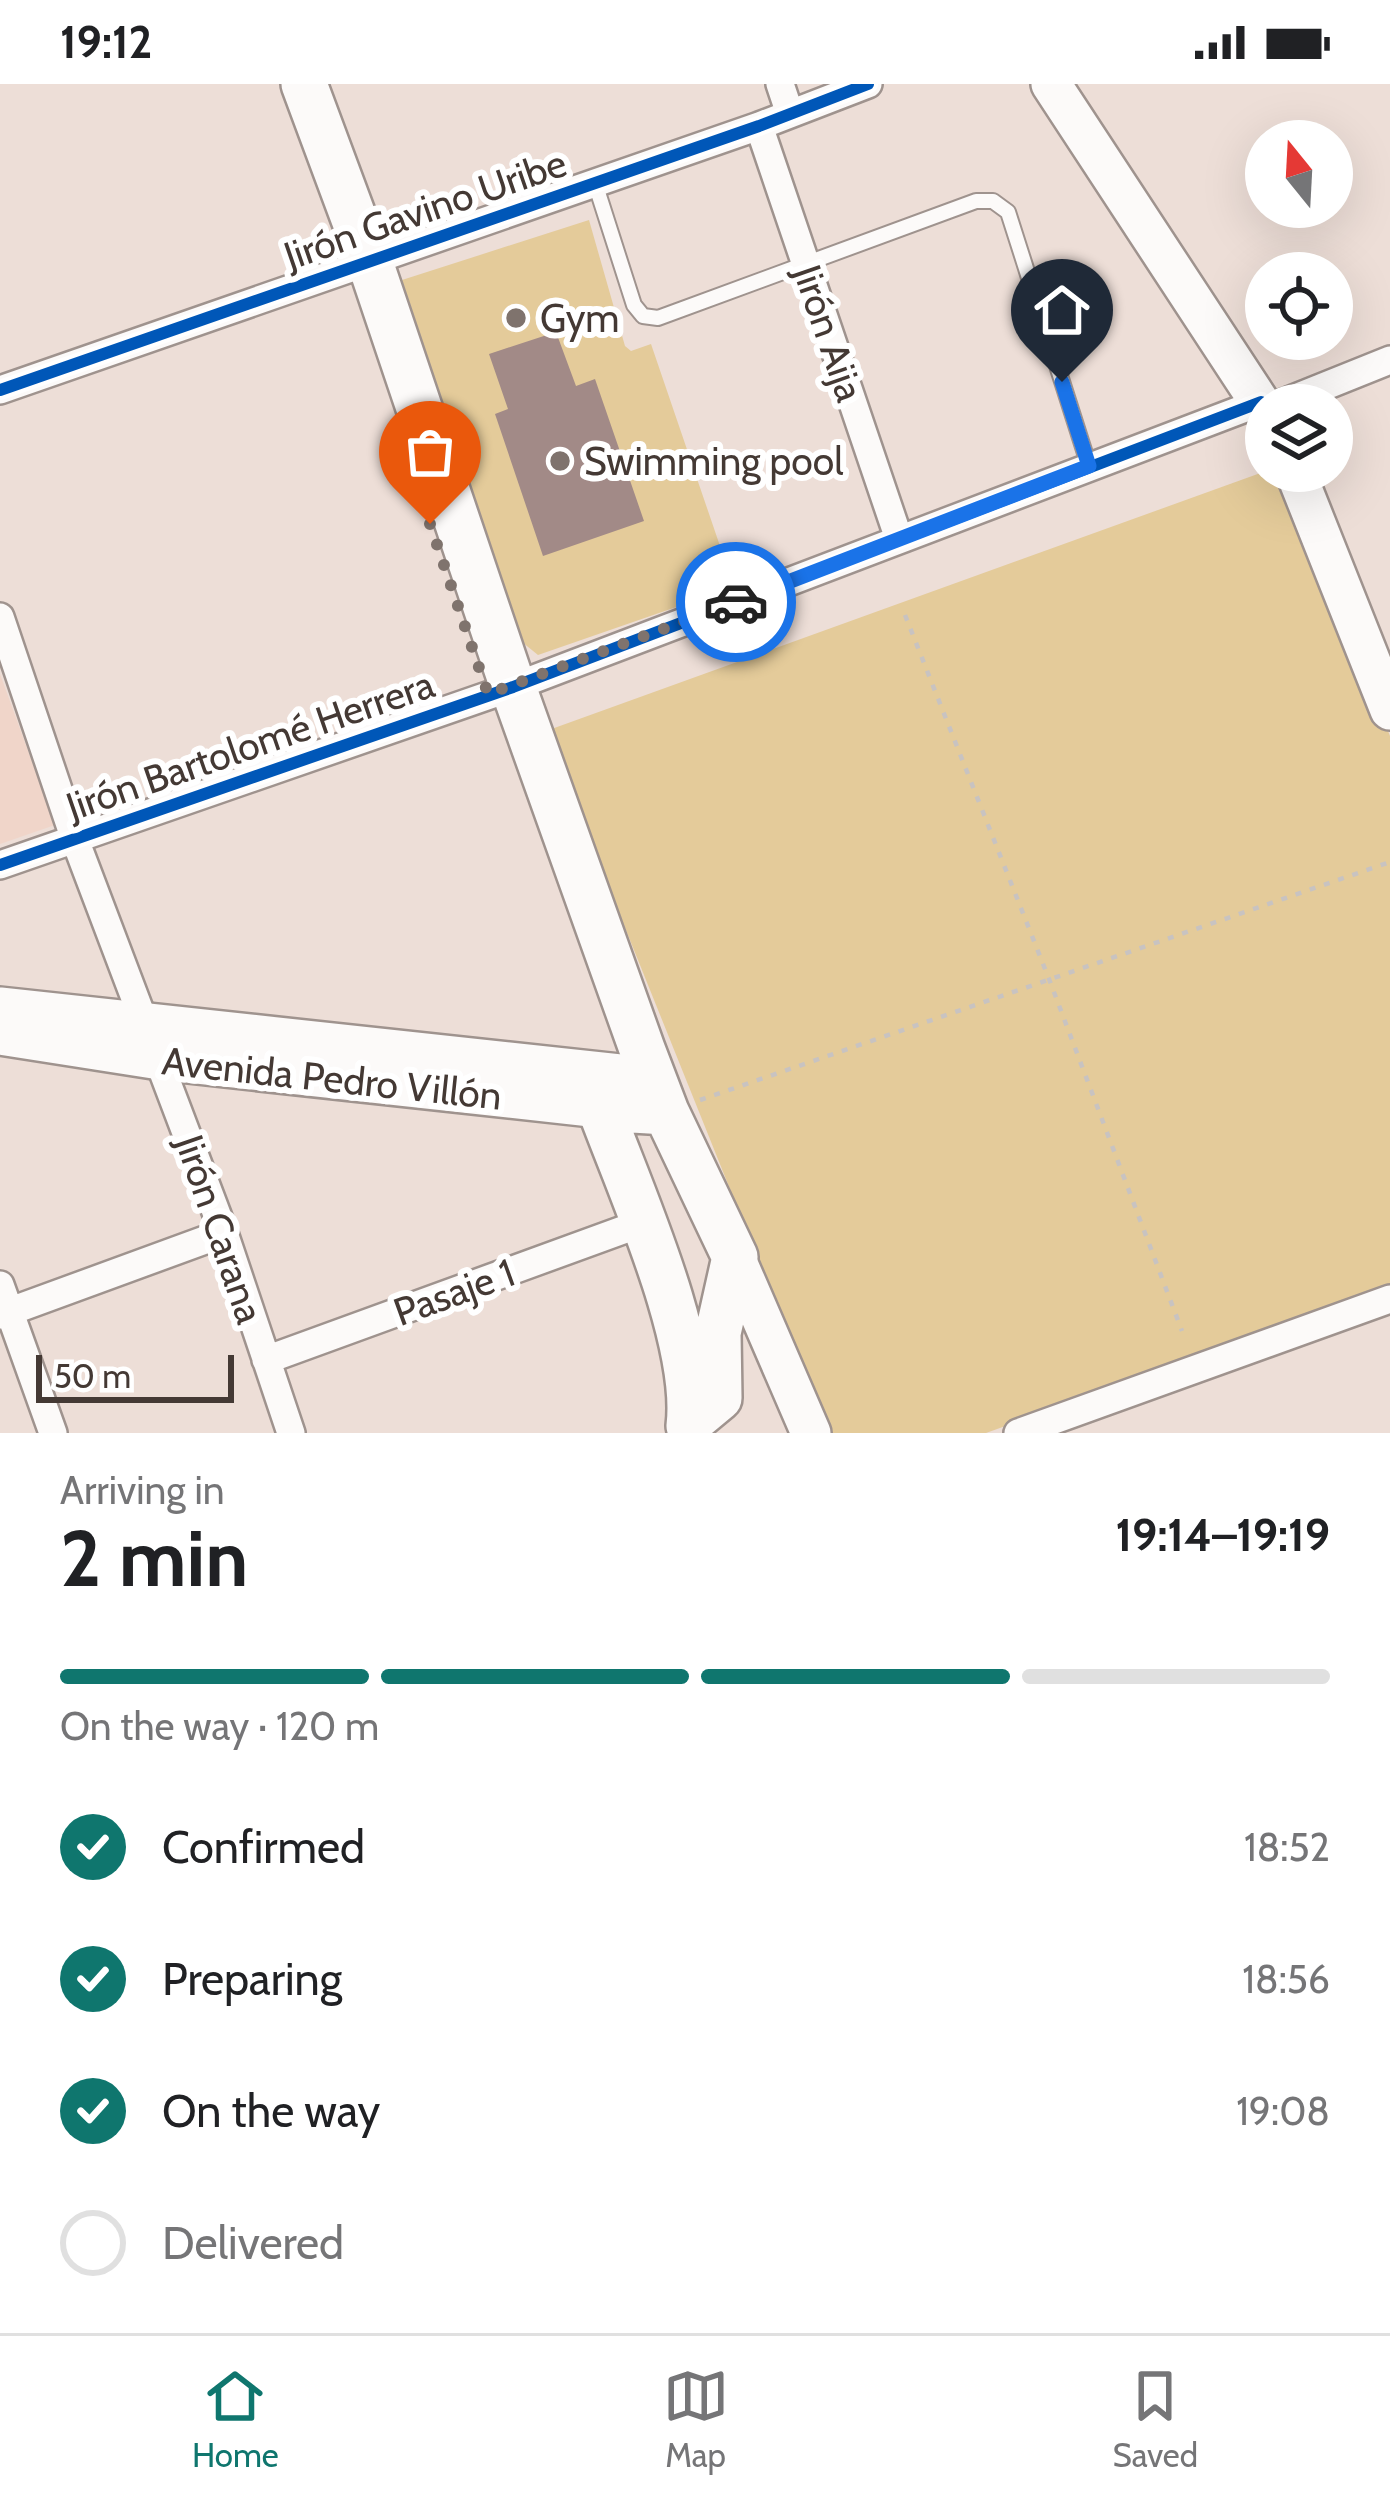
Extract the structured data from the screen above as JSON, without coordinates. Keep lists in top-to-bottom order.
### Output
{
  "streets": {
    "street": [
      "Jirón Gavino Uribe",
      "Jirón Aija",
      "Jirón Bartolomé Herrera",
      "Avenida Pedro Villón",
      "Jirón Carana",
      "Pasaje 1"
    ]
  },
  "crossings": [
    ["Jirón Gavino Uribe", "Jirón Aija"],
    ["Jirón Aija", "Jirón Bartolomé Herrera"],
    ["Jirón Bartolomé Herrera", "Jirón Carana"],
    ["Avenida Pedro Villón", "Jirón Carana"],
    ["Jirón Carana", "Pasaje 1"]
  ],
  "places": ["Gym", "Swimming pool"],
  "scale_bar": "50 m",
  "north": "top",
  "page": {
    "status": "19:12",
    "scale": "50 m",
    "heading": ["2 min", "Arriving in", "19:14–19:19"],
    "bar": "On the way · 120 m",
    "list": [
      ["Confirmed", "18:52"],
      ["Preparing", "18:56"],
      ["On the way", "19:08"],
      "Delivered"
    ],
    "tabs": ["Home", "Map", "Saved"]
  }
}
